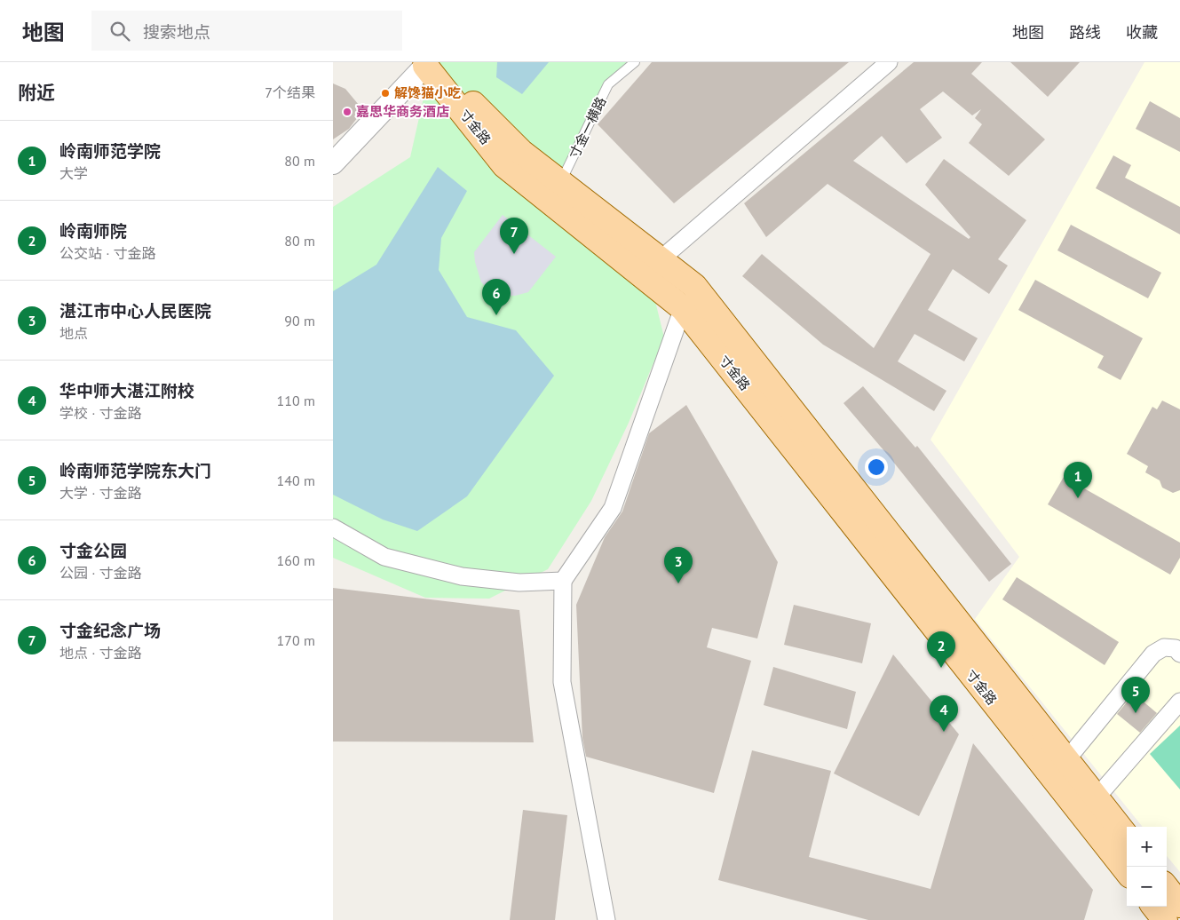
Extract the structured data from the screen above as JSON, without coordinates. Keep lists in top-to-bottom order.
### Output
{
  "streets": {
    "main road": ["寸金路"],
    "lane": ["寸金一横路"]
  },
  "crossings": [
    ["寸金路", "寸金一横路"]
  ],
  "places": ["解馋猫小吃", "嘉思华商务酒店"],
  "page": {
    "header": "地图",
    "search": "搜索地点",
    "nav": ["地图", "路线", "收藏"],
    "heading": ["附近", "7个结果"],
    "list": [
      {
        "mark": "1",
        "name": "岭南师范学院",
        "note": "大学",
        "value": "80 m"
      },
      {
        "mark": "2",
        "name": "岭南师院",
        "note": "公交站 · 寸金路",
        "value": "80 m"
      },
      {
        "mark": "3",
        "name": "湛江市中心人民医院",
        "note": "地点",
        "value": "90 m"
      },
      {
        "mark": "4",
        "name": "华中师大湛江附校",
        "note": "学校 · 寸金路",
        "value": "110 m"
      },
      {
        "mark": "5",
        "name": "岭南师范学院东大门",
        "note": "大学 · 寸金路",
        "value": "140 m"
      },
      {
        "mark": "6",
        "name": "寸金公园",
        "note": "公园 · 寸金路",
        "value": "160 m"
      },
      {
        "mark": "7",
        "name": "寸金纪念广场",
        "note": "地点 · 寸金路",
        "value": "170 m"
      }
    ],
    "pins": [
      "7",
      "6",
      "1",
      "3",
      "2",
      "5",
      "4"
    ],
    "map_buttons": ["+", "−"]
  }
}
